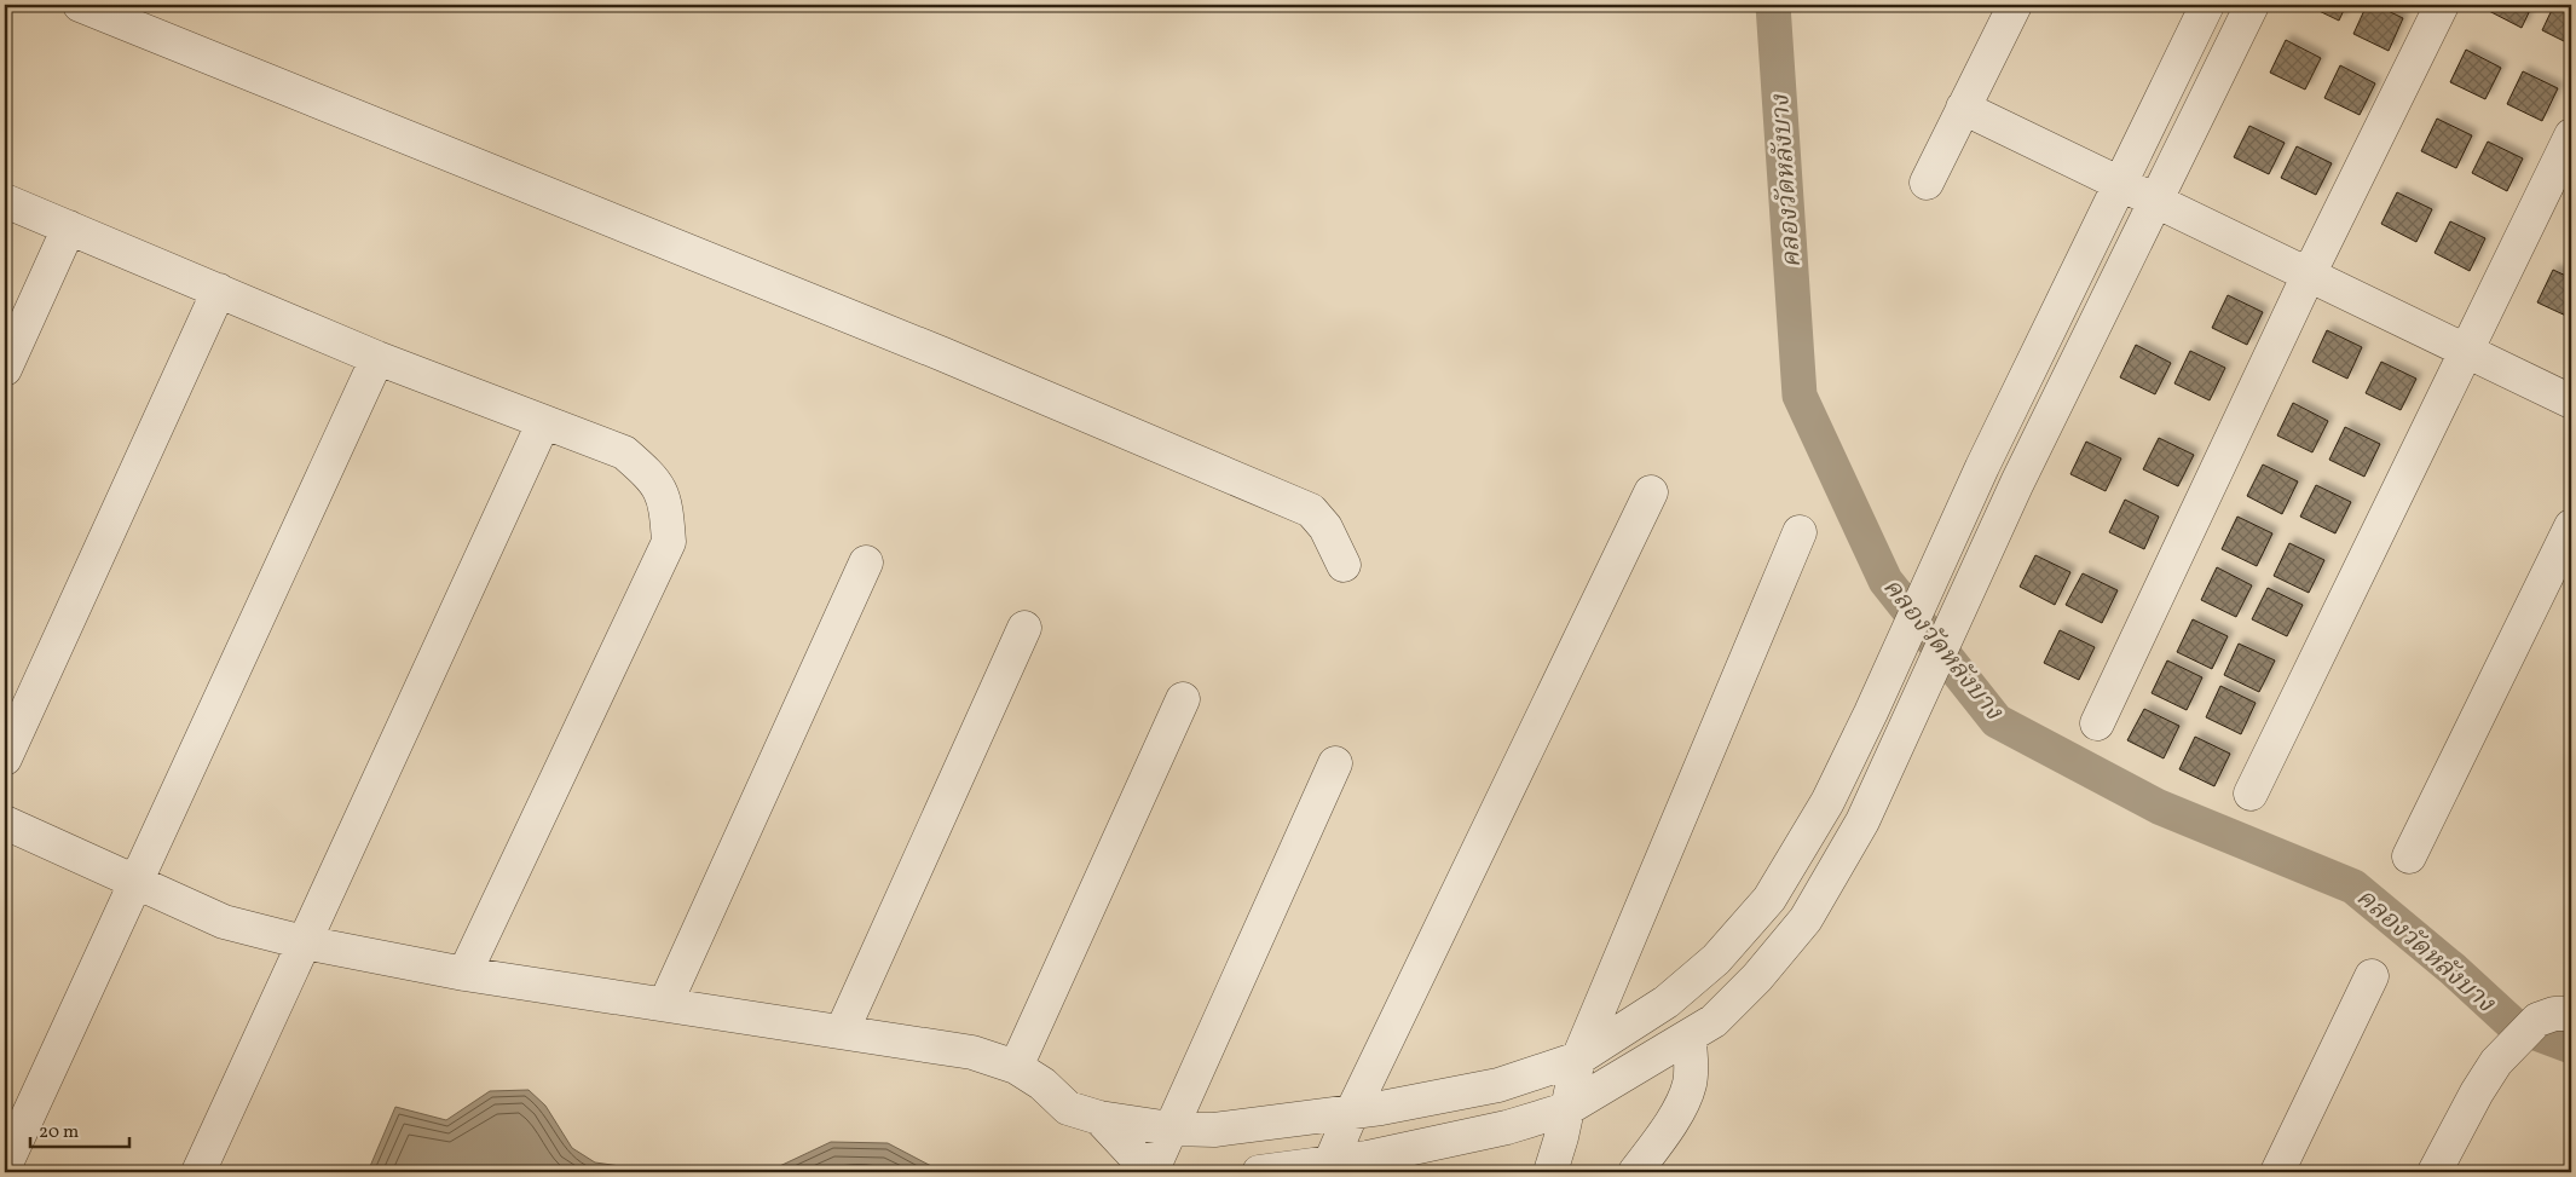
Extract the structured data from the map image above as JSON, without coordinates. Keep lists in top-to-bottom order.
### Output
{
  "water": ["คลองวัดหลังบาง"],
  "scale_bar": "20 m"
}
